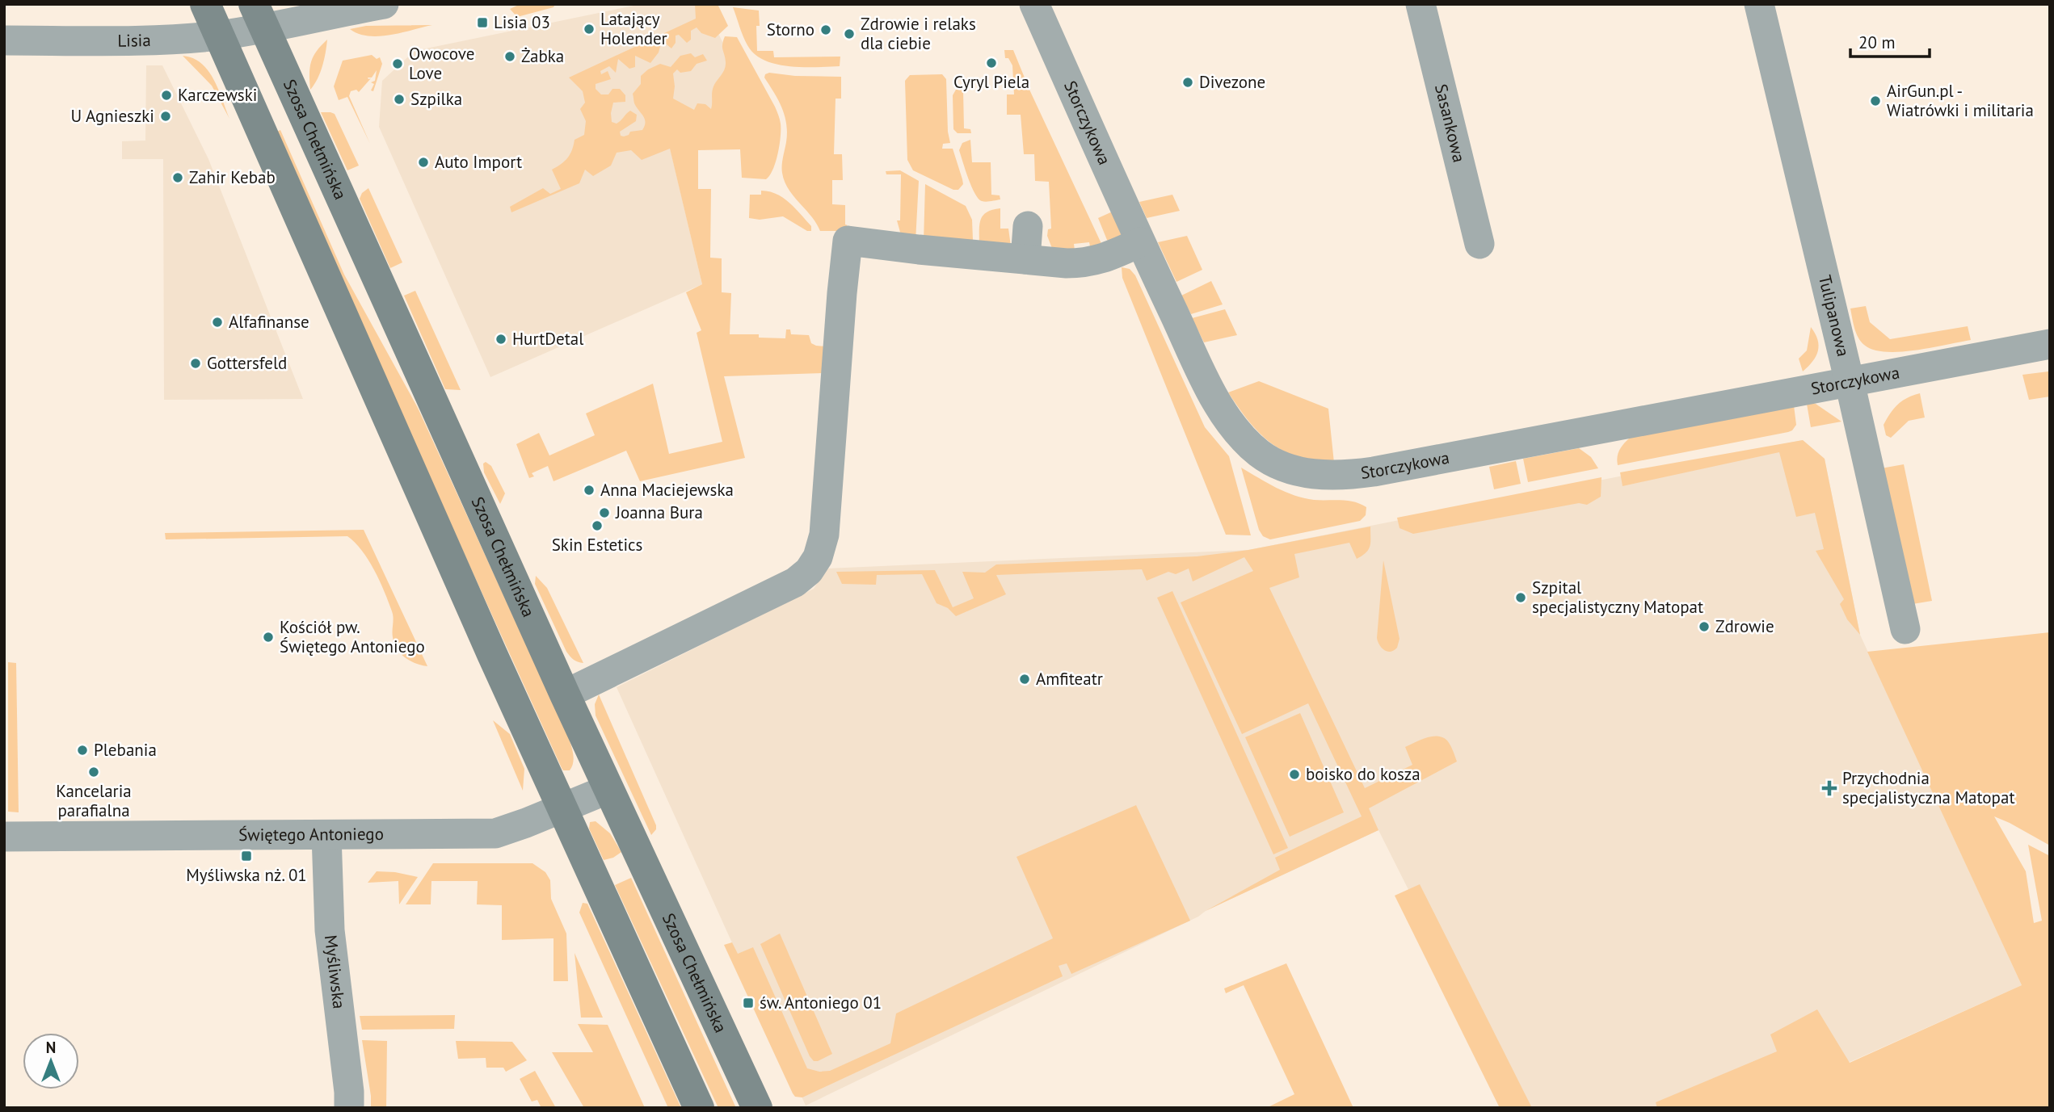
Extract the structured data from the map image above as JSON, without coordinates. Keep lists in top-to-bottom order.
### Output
{
  "streets": {
    "main road": ["Szosa Chełmińska"],
    "street": [
      "Lisia",
      "Storczykowa",
      "Sasankowa",
      "Tulipanowa",
      "Świętego Antoniego",
      "Myśliwska"
    ]
  },
  "crossings": [
    ["Lisia", "Szosa Chełmińska"],
    ["Storczykowa", "Tulipanowa"],
    ["Szosa Chełmińska", "Świętego Antoniego"],
    ["Świętego Antoniego", "Myśliwska"]
  ],
  "places": {
    "transit": ["Lisia 03", "Myśliwska nż. 01", "św. Antoniego 01"],
    "other": [
      "Latający Holender",
      "Storno",
      "Zdrowie i relaks dla ciebie",
      "Żabka",
      "Cyryl Piela",
      "Owocove Love",
      "Divezone",
      "Karczewski",
      "Szpilka",
      "AirGun.pl - Wiatrówki i militaria",
      "U Agnieszki",
      "Auto Import",
      "Zahir Kebab",
      "Alfafinanse",
      "HurtDetal",
      "Gottersfeld",
      "Anna Maciejewska",
      "Joanna Bura",
      "Skin Estetics",
      "Szpital specjalistyczny Matopat",
      "Zdrowie",
      "Kościół pw. Świętego Antoniego",
      "Amfiteatr",
      "Plebania",
      "Kancelaria parafialna",
      "boisko do kosza"
    ],
    "health": ["Przychodnia specjalistyczna Matopat"]
  },
  "scale_bar": "20 m",
  "north": "top"
}
